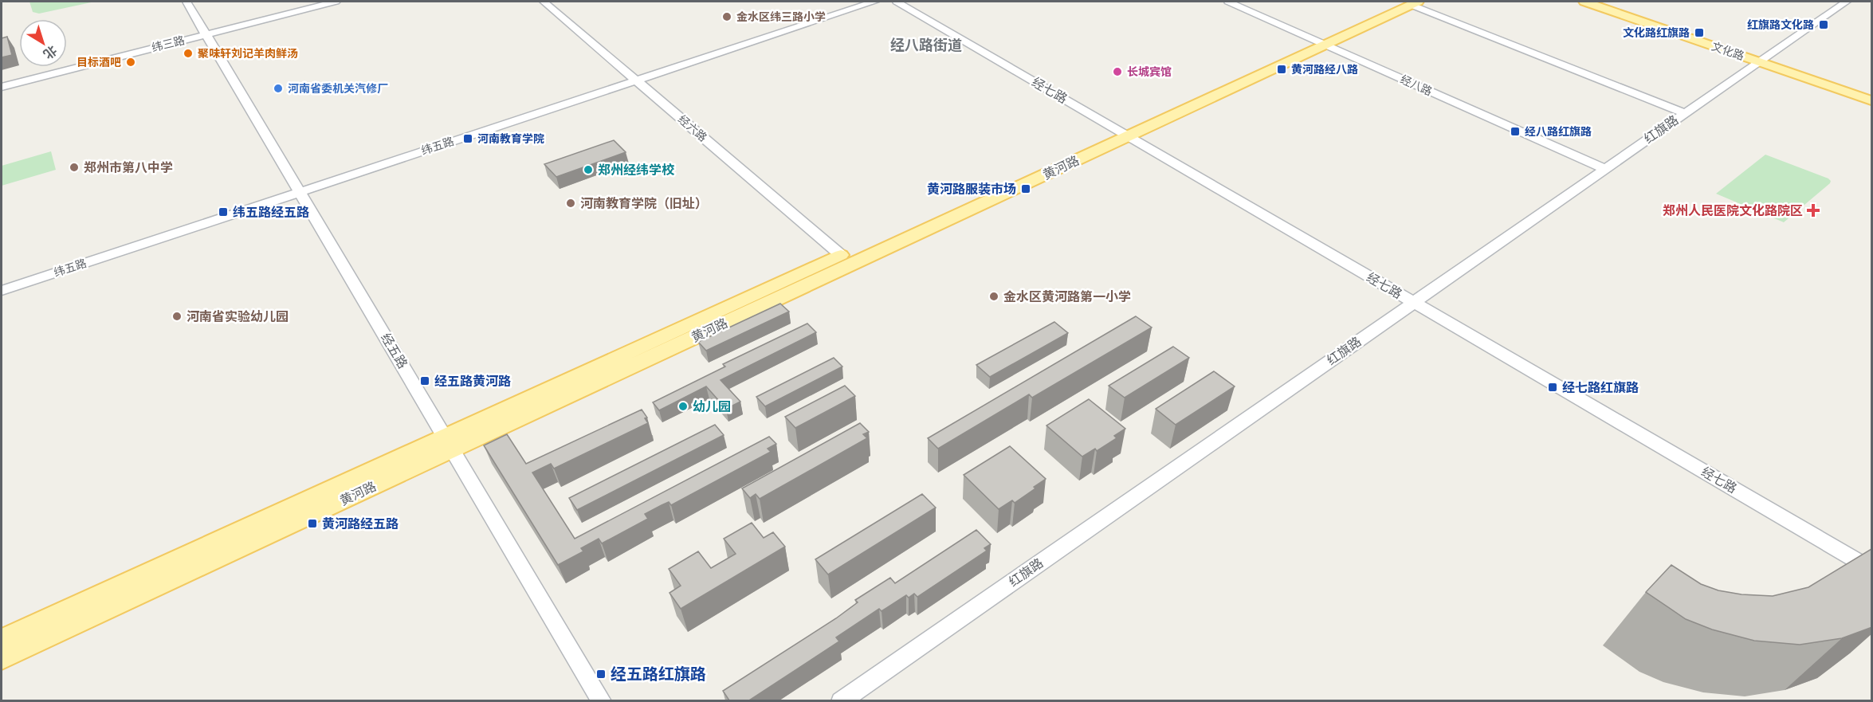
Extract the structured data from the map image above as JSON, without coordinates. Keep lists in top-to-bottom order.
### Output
{
  "streets": {
    "main road": ["文化路", "黄河路"],
    "street": [
      "纬三路",
      "经八路",
      "经七路",
      "经六路",
      "红旗路",
      "纬五路",
      "经五路"
    ]
  },
  "crossings": [
    ["纬三路", "经五路"],
    ["文化路", "红旗路"],
    ["经八路", "红旗路"],
    ["经八路", "黄河路"],
    ["经七路", "红旗路"],
    ["经七路", "黄河路"],
    ["经六路", "纬五路"],
    ["经六路", "黄河路"],
    ["纬五路", "经五路"],
    ["黄河路", "经五路"]
  ],
  "districts": ["经八路街道"],
  "places": {
    "other": [
      "金水区纬三路小学",
      "聚味轩刘记羊肉鲜汤",
      "目标酒吧",
      "长城宾馆",
      "河南省委机关汽修厂",
      "郑州市第八中学",
      "郑州经纬学校",
      "河南教育学院（旧址）",
      "金水区黄河路第一小学",
      "河南省实验幼儿园",
      "幼儿园"
    ],
    "transit": [
      "红旗路文化路",
      "文化路红旗路",
      "黄河路经八路",
      "经八路红旗路",
      "河南教育学院",
      "黄河路服装市场",
      "纬五路经五路",
      "经五路黄河路",
      "经七路红旗路",
      "黄河路经五路",
      "经五路红旗路"
    ],
    "health": ["郑州人民医院文化路院区"]
  },
  "north": "bottom right"
}
